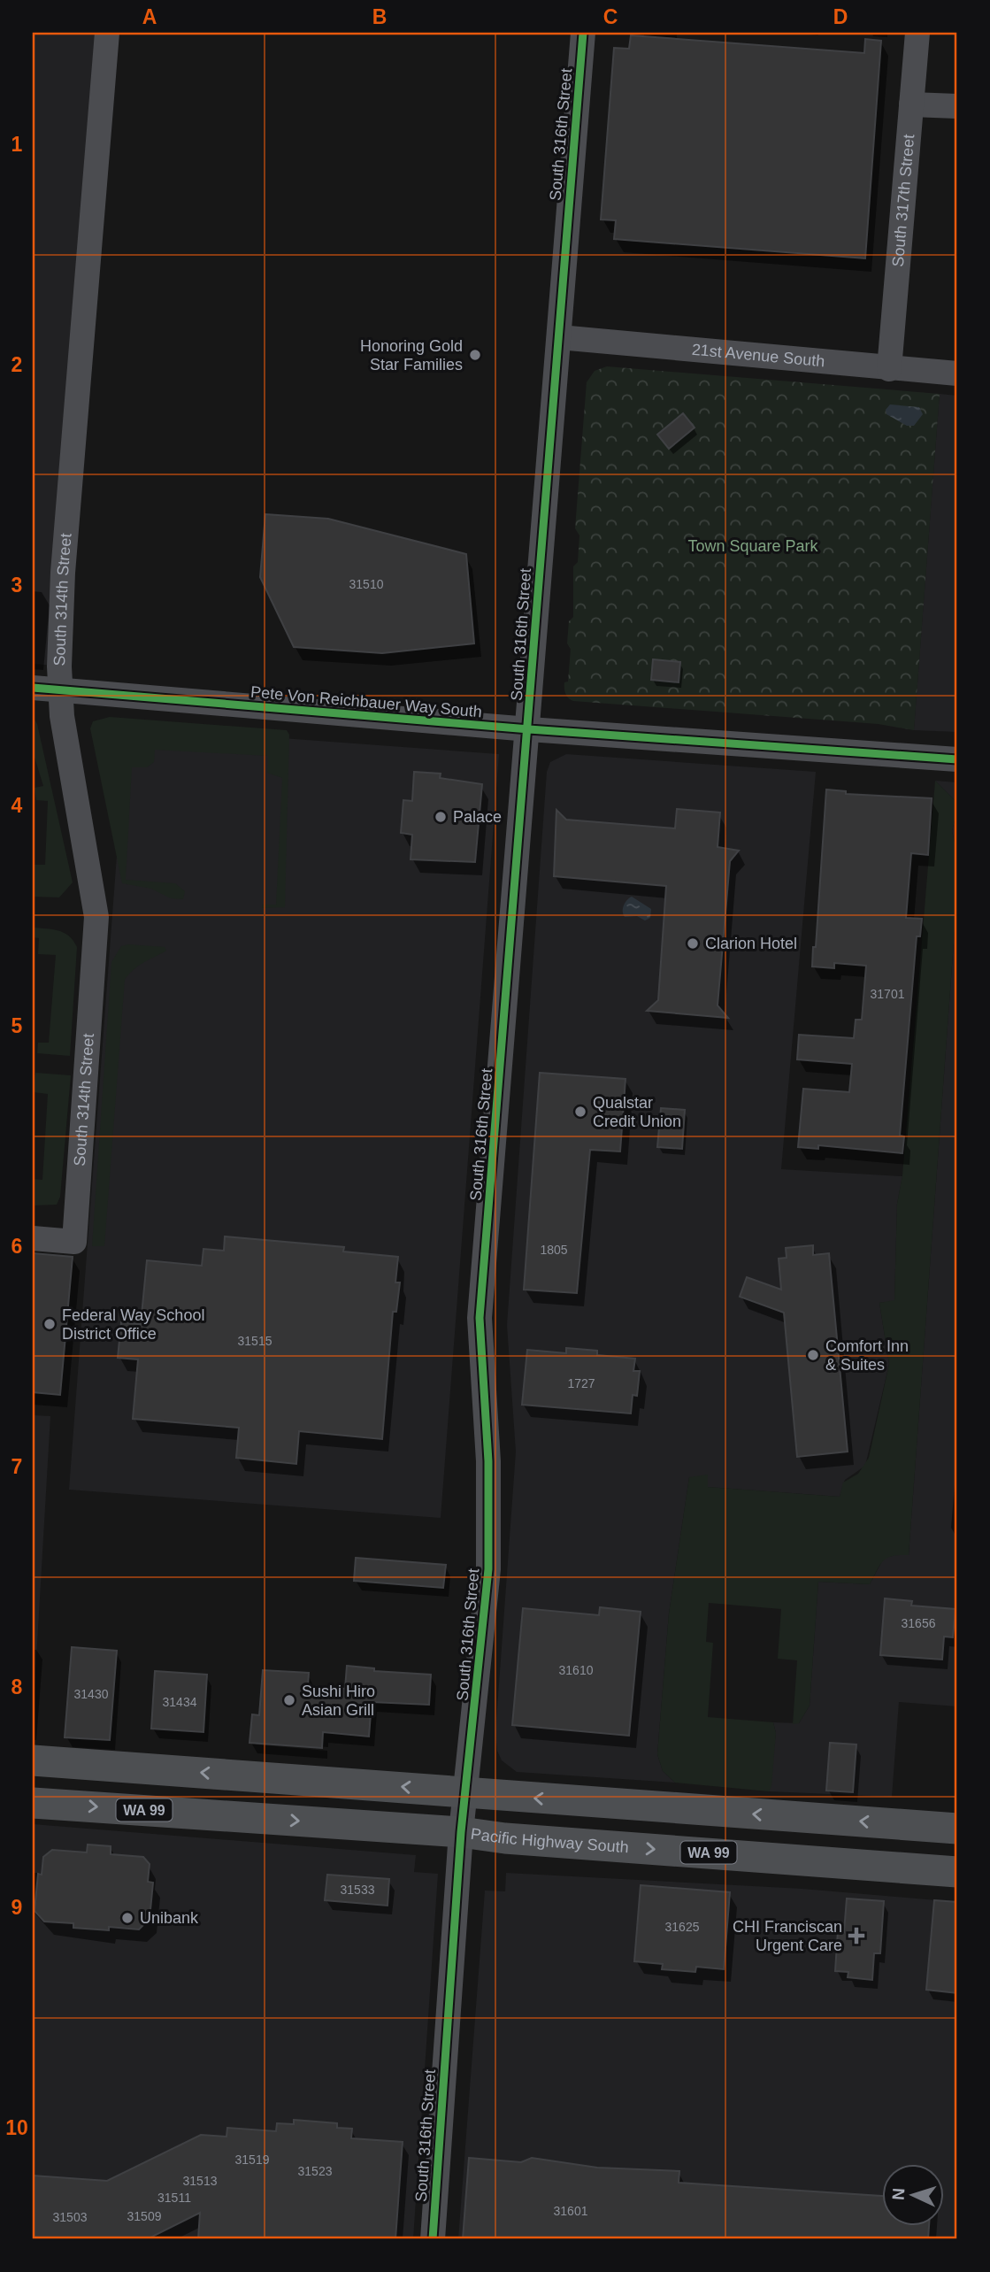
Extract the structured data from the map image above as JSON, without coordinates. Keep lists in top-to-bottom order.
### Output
{
  "streets": {
    "main road": ["WA 99", "Pacific Highway South"],
    "street": [
      "South 316th Street",
      "South 317th Street",
      "21st Avenue South",
      "South 314th Street",
      "Pete Von Reichbauer Way South"
    ]
  },
  "crossings": [
    ["South 316th Street", "21st Avenue South"],
    ["South 316th Street", "Pete Von Reichbauer Way South"],
    ["South 316th Street", "Pacific Highway South"],
    ["South 317th Street", "21st Avenue South"],
    ["South 314th Street", "Pete Von Reichbauer Way South"]
  ],
  "parks": ["Town Square Park"],
  "places": {
    "other": [
      "Honoring Gold Star Families",
      "Palace",
      "Clarion Hotel",
      "Qualstar Credit Union",
      "Federal Way School District Office",
      "Comfort Inn & Suites",
      "Sushi Hiro Asian Grill",
      "Unibank"
    ],
    "health": ["CHI Franciscan Urgent Care"]
  },
  "house_numbers": [
    "31510",
    "31701",
    "1805",
    "31515",
    "1727",
    "31656",
    "31610",
    "31430",
    "31434",
    "31533",
    "31625",
    "31519",
    "31523",
    "31513",
    "31511",
    "31601",
    "31509",
    "31503"
  ],
  "north": "left",
  "grid": {
    "columns": [
      "A",
      "B",
      "C",
      "D"
    ],
    "rows": [
      "1",
      "2",
      "3",
      "4",
      "5",
      "6",
      "7",
      "8",
      "9",
      "10"
    ]
  }
}
